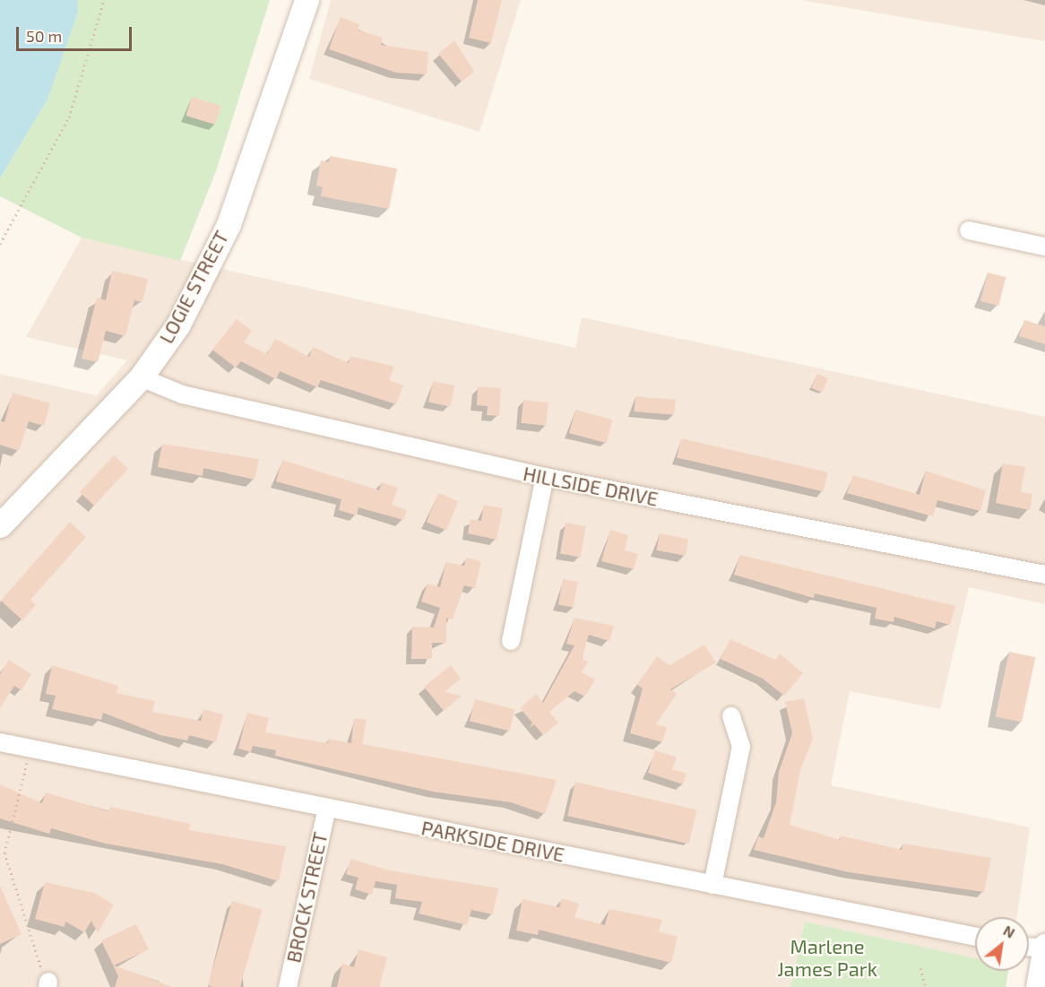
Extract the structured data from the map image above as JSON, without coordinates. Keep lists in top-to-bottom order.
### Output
{
  "streets": {
    "street": [
      "LOGIE STREET",
      "HILLSIDE DRIVE",
      "PARKSIDE DRIVE",
      "BROCK STREET"
    ]
  },
  "crossings": [
    ["LOGIE STREET", "HILLSIDE DRIVE"],
    ["PARKSIDE DRIVE", "BROCK STREET"]
  ],
  "parks": ["Marlene James Park"],
  "scale_bar": "50 m",
  "north": "top right"
}
